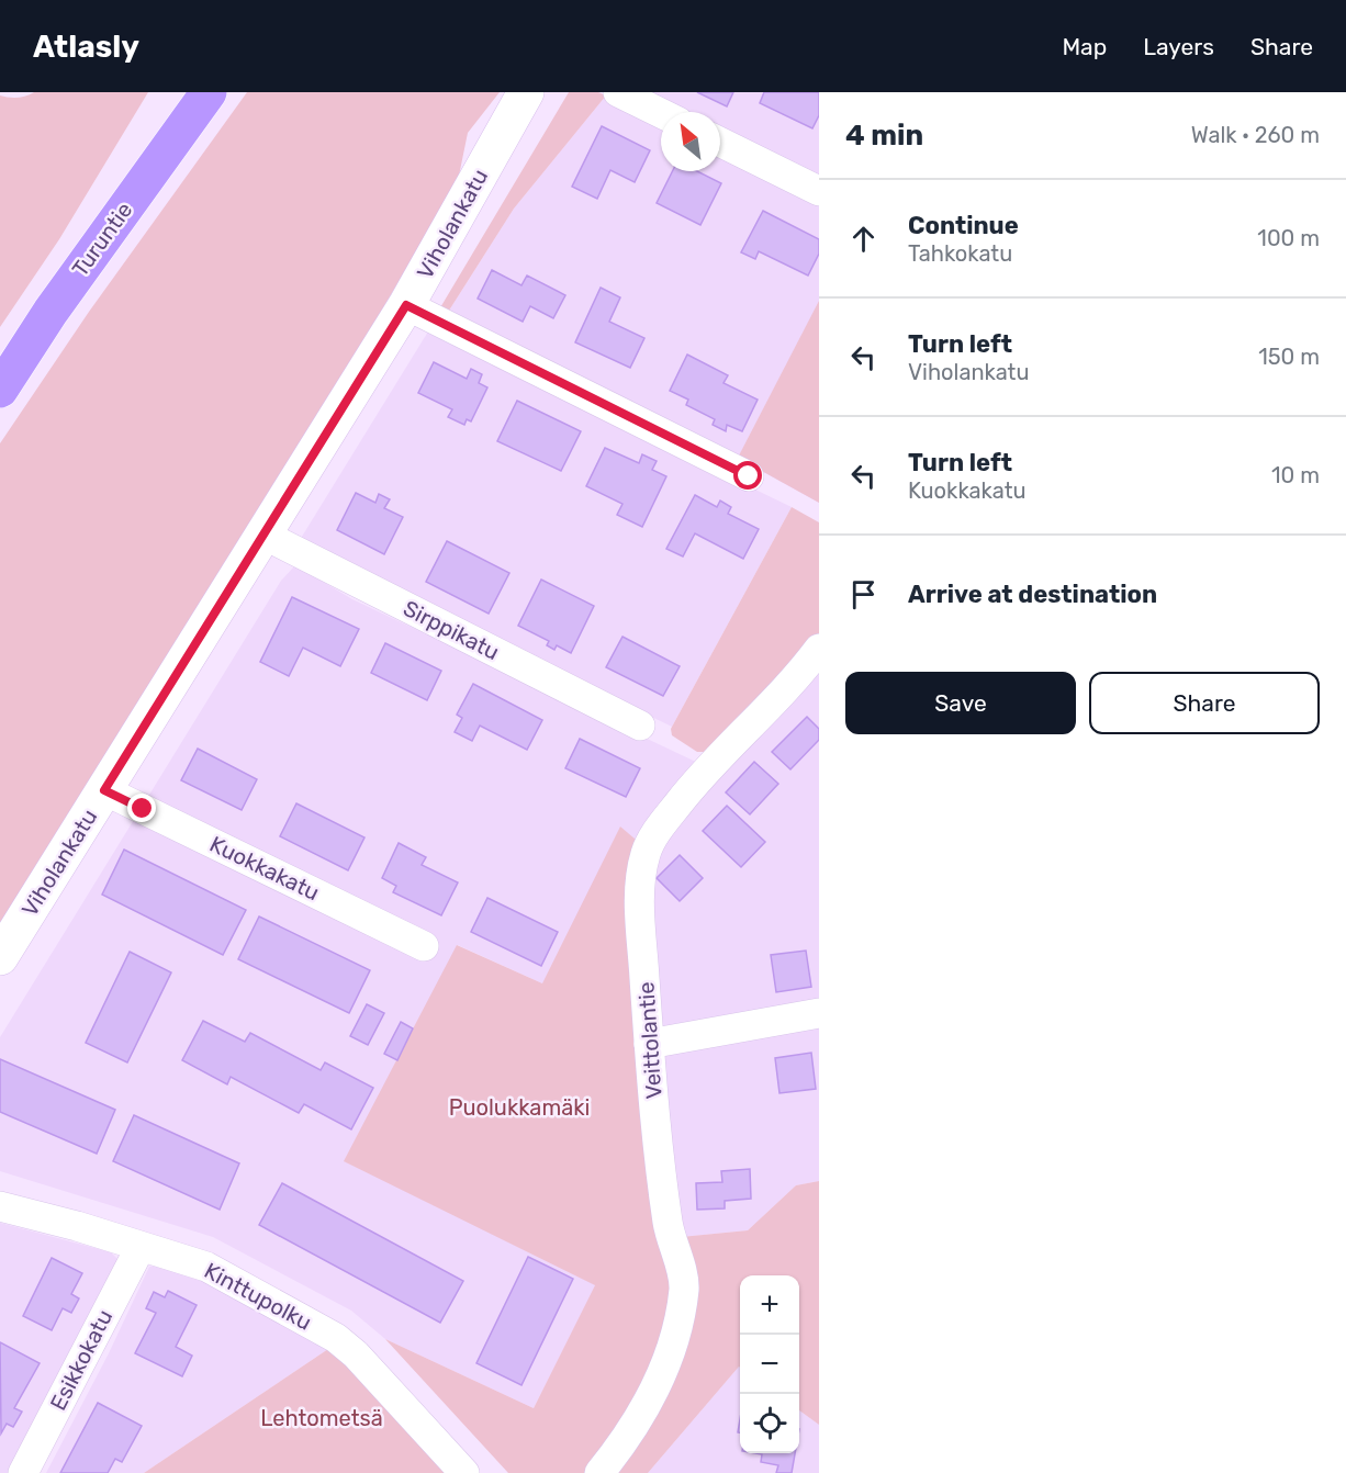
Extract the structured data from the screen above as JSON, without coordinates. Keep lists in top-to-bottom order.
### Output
{
  "streets": {
    "highway": ["Turuntie"],
    "main road": ["Viholankatu"],
    "street": [
      "Sirppikatu",
      "Kuokkakatu",
      "Veittolantie",
      "Kinttupolku",
      "Esikkokatu"
    ]
  },
  "crossings": [
    ["Viholankatu", "Sirppikatu"],
    ["Viholankatu", "Kuokkakatu"],
    ["Kinttupolku", "Esikkokatu"]
  ],
  "parks": ["Puolukkamäki", "Lehtometsä"],
  "north": "top left",
  "page": {
    "header": "Atlasly",
    "nav": ["Map", "Layers", "Share"],
    "heading": ["4 min", "Walk · 260 m"],
    "list": [
      ["Continue", "Tahkokatu", "100 m"],
      ["Turn left", "Viholankatu", "150 m"],
      ["Turn left", "Kuokkakatu", "10 m"],
      "Arrive at destination"
    ],
    "buttons": ["Save", "Share"],
    "map_buttons": ["+", "−"]
  }
}
